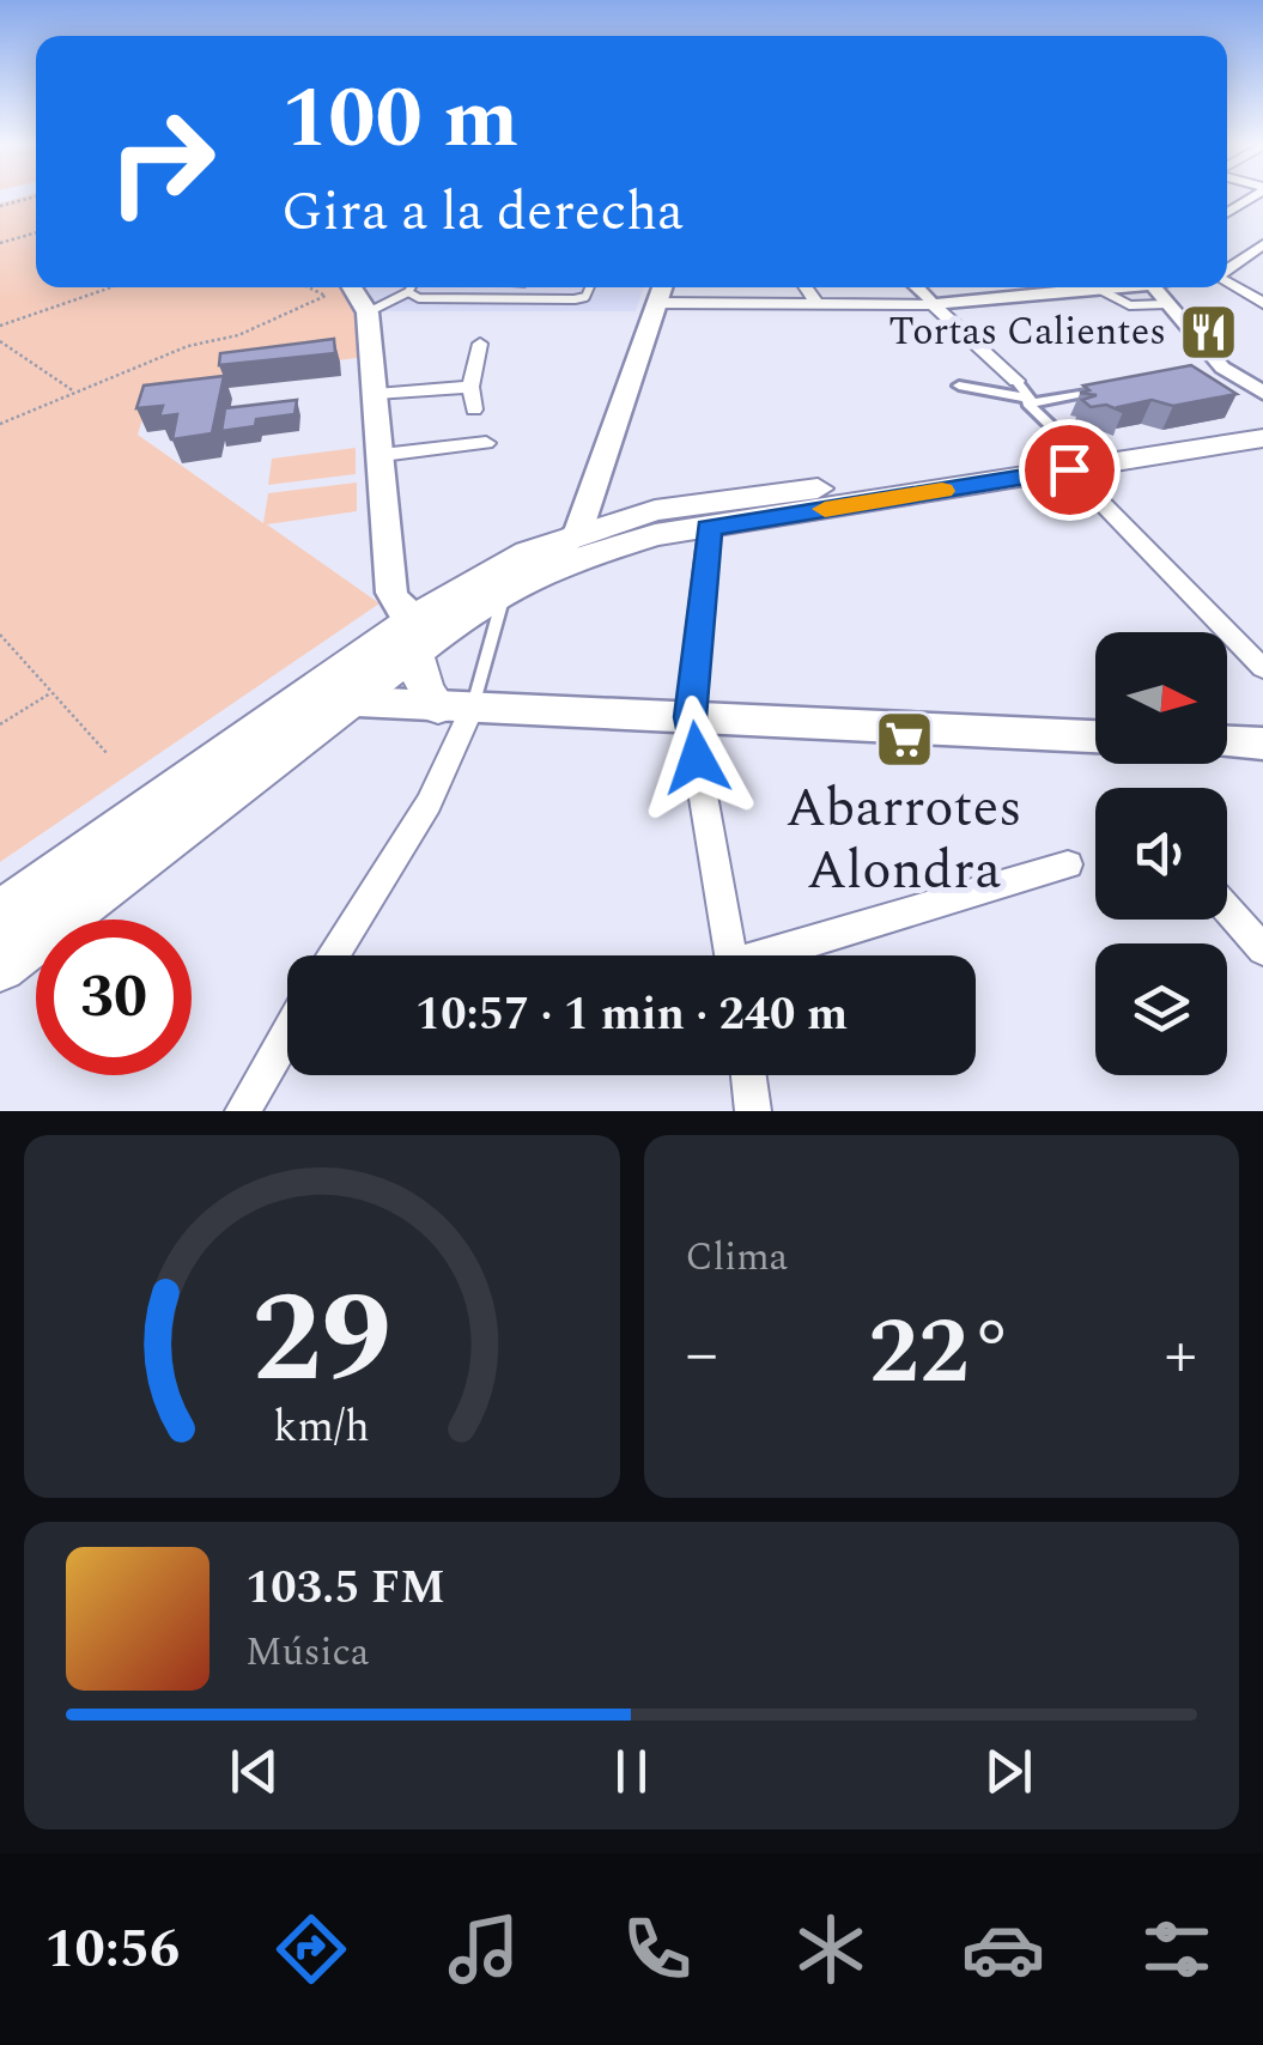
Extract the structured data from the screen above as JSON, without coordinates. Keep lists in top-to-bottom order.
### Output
{
  "places": {
    "restaurant": ["Tortas Calientes"],
    "supermarket": ["Abarrotes Alondra"]
  },
  "north": "right",
  "page": {
    "turn": ["100 m", "Gira a la derecha"],
    "limit": "30",
    "trip": "10:57 · 1 min · 240 m",
    "tile": "Clima",
    "heat": ["−", "22°", "+"],
    "song": ["103.5 FM", "Música"],
    "tabs": "10:56",
    "gauge": ["29", "km/h"]
  }
}
